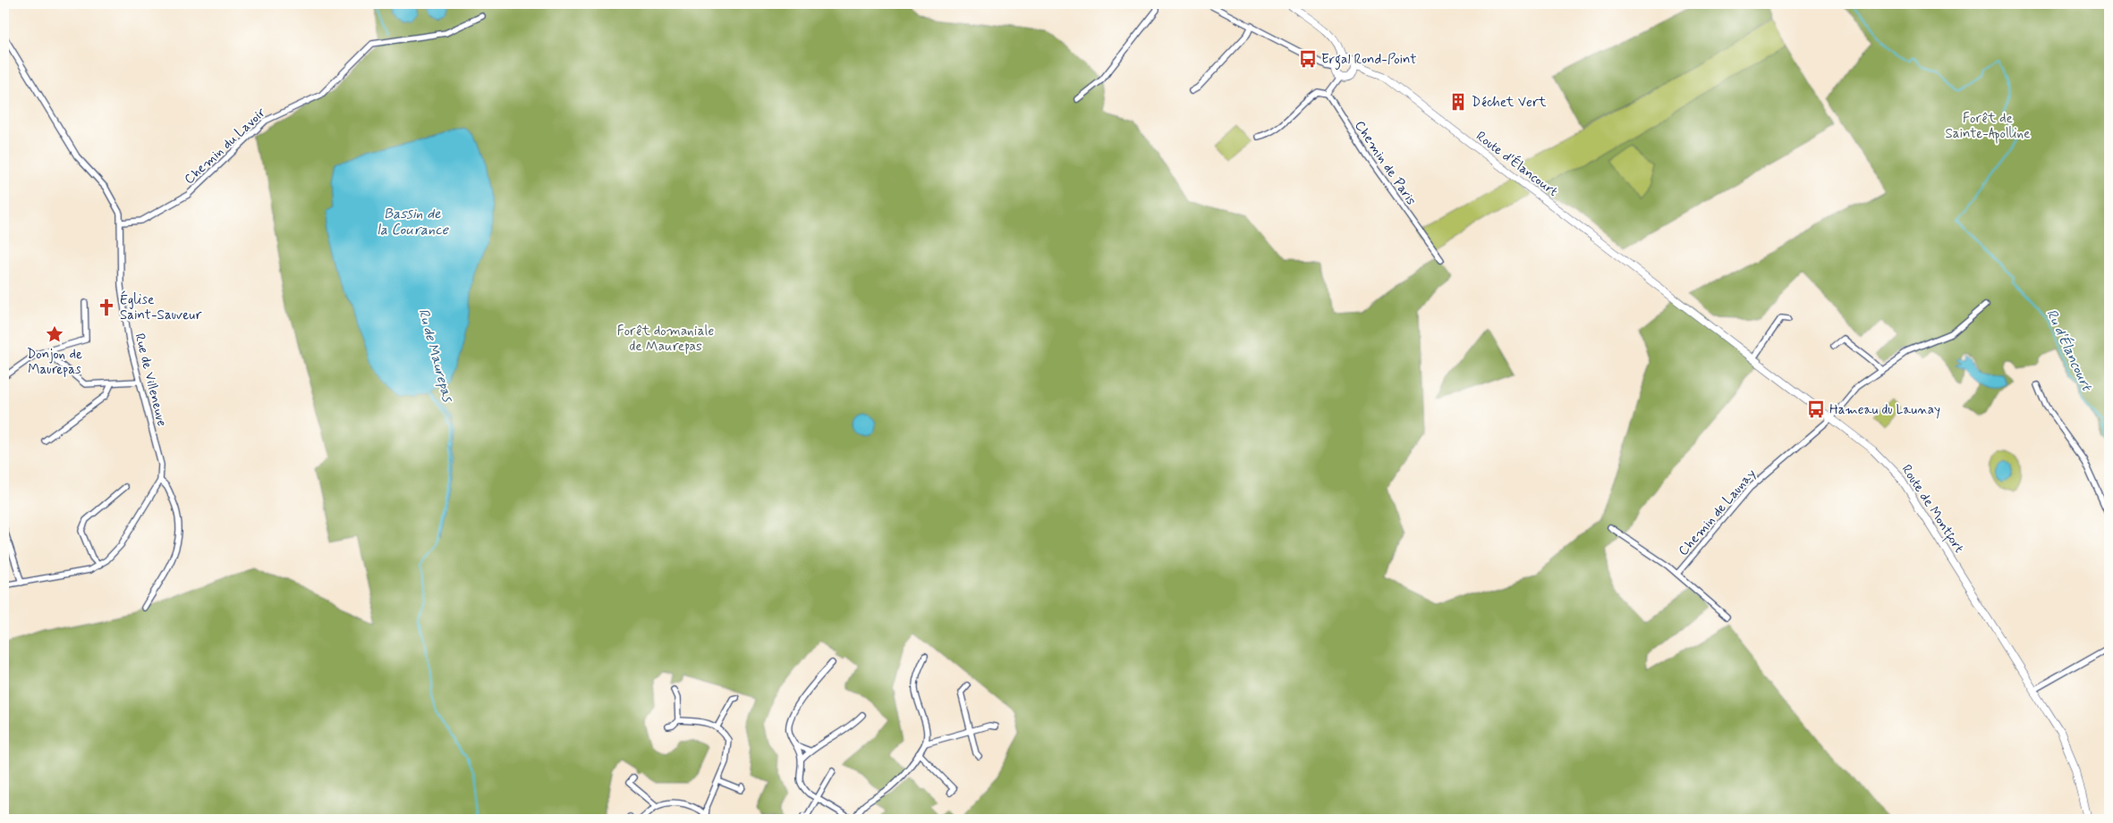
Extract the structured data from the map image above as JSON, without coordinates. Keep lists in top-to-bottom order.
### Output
{
  "streets": {
    "street": [
      "Chemin du Lavoir",
      "Chemin de Paris",
      "Route d'Élancourt",
      "Rue de Villeneuve",
      "Route de Montfort",
      "Chemin de Launay"
    ]
  },
  "crossings": [
    ["Chemin du Lavoir", "Rue de Villeneuve"],
    ["Route d'Élancourt", "Route de Montfort"],
    ["Route de Montfort", "Chemin de Launay"]
  ],
  "water": ["Bassin de la Courance", "Ru d'Élancourt", "Ru de Maurepas"],
  "parks": ["Forêt de Sainte-Apolline", "Forêt domaniale de Maurepas"],
  "places": {
    "bus stop": ["Ergal Rond-Point", "Hameau du Launay"],
    "building": ["Déchet Vert"],
    "church": ["Église Saint-Sauveur"],
    "place": ["Donjon de Maurepas"]
  }
}
